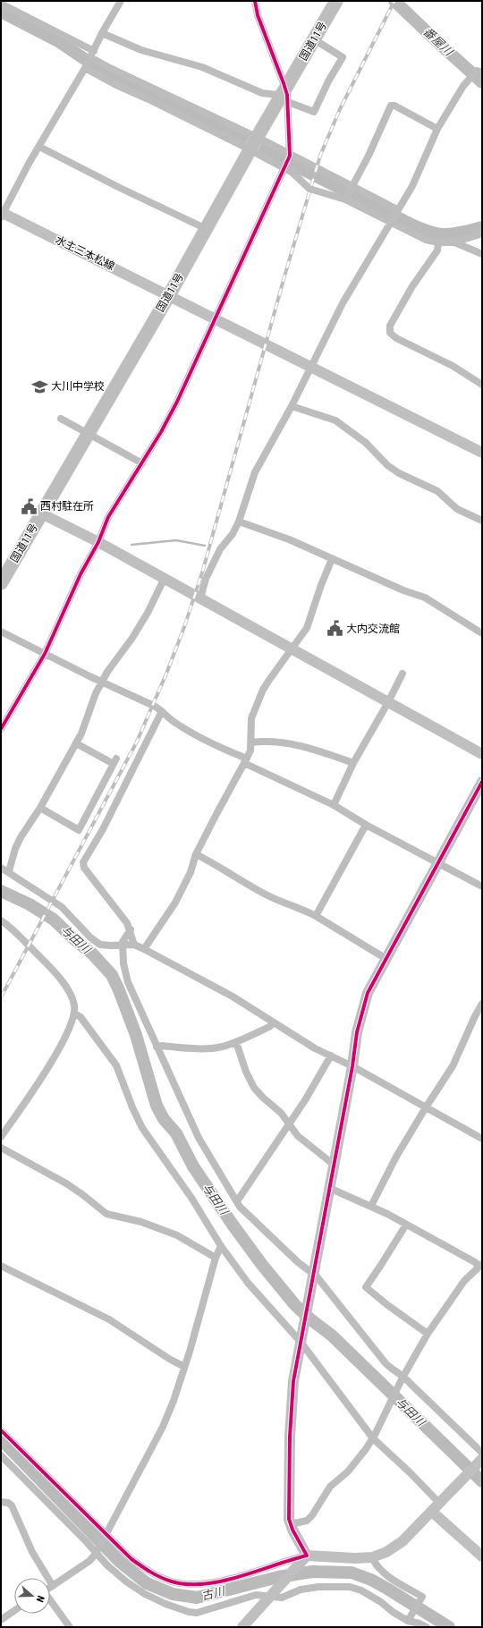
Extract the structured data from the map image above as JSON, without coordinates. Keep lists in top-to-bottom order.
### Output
{
  "streets": {
    "highway": ["国道11号"],
    "street": ["水主三本松線"]
  },
  "crossings": [
    ["国道11号", "水主三本松線"]
  ],
  "water": ["番屋川", "与田川", "古川"],
  "places": {
    "school or university": ["大川中学校"],
    "public building": ["西村駐在所", "大内交流館"]
  },
  "north": "right"
}
